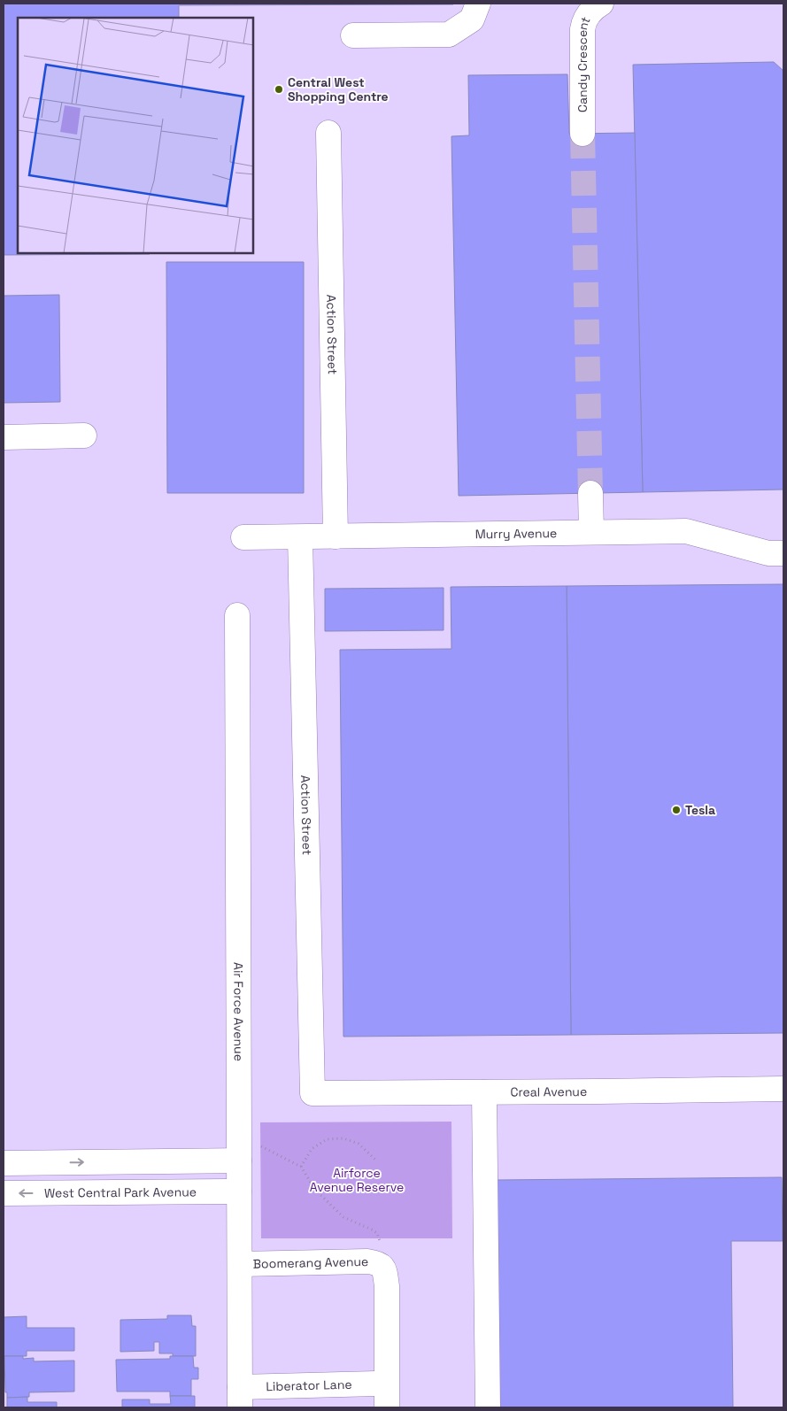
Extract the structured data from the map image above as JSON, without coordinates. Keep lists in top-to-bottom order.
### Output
{
  "streets": {
    "street": [
      "Candy Crescent",
      "Action Street",
      "Murry Avenue",
      "Air Force Avenue",
      "Creal Avenue",
      "West Central Park Avenue",
      "Boomerang Avenue",
      "Liberator Lane"
    ]
  },
  "crossings": [
    ["Action Street", "Murry Avenue"],
    ["Action Street", "Creal Avenue"],
    ["Air Force Avenue", "West Central Park Avenue"],
    ["Air Force Avenue", "Boomerang Avenue"],
    ["Air Force Avenue", "Liberator Lane"]
  ],
  "parks": ["Airforce Avenue Reserve"],
  "places": ["Central West Shopping Centre", "Tesla"]
}
